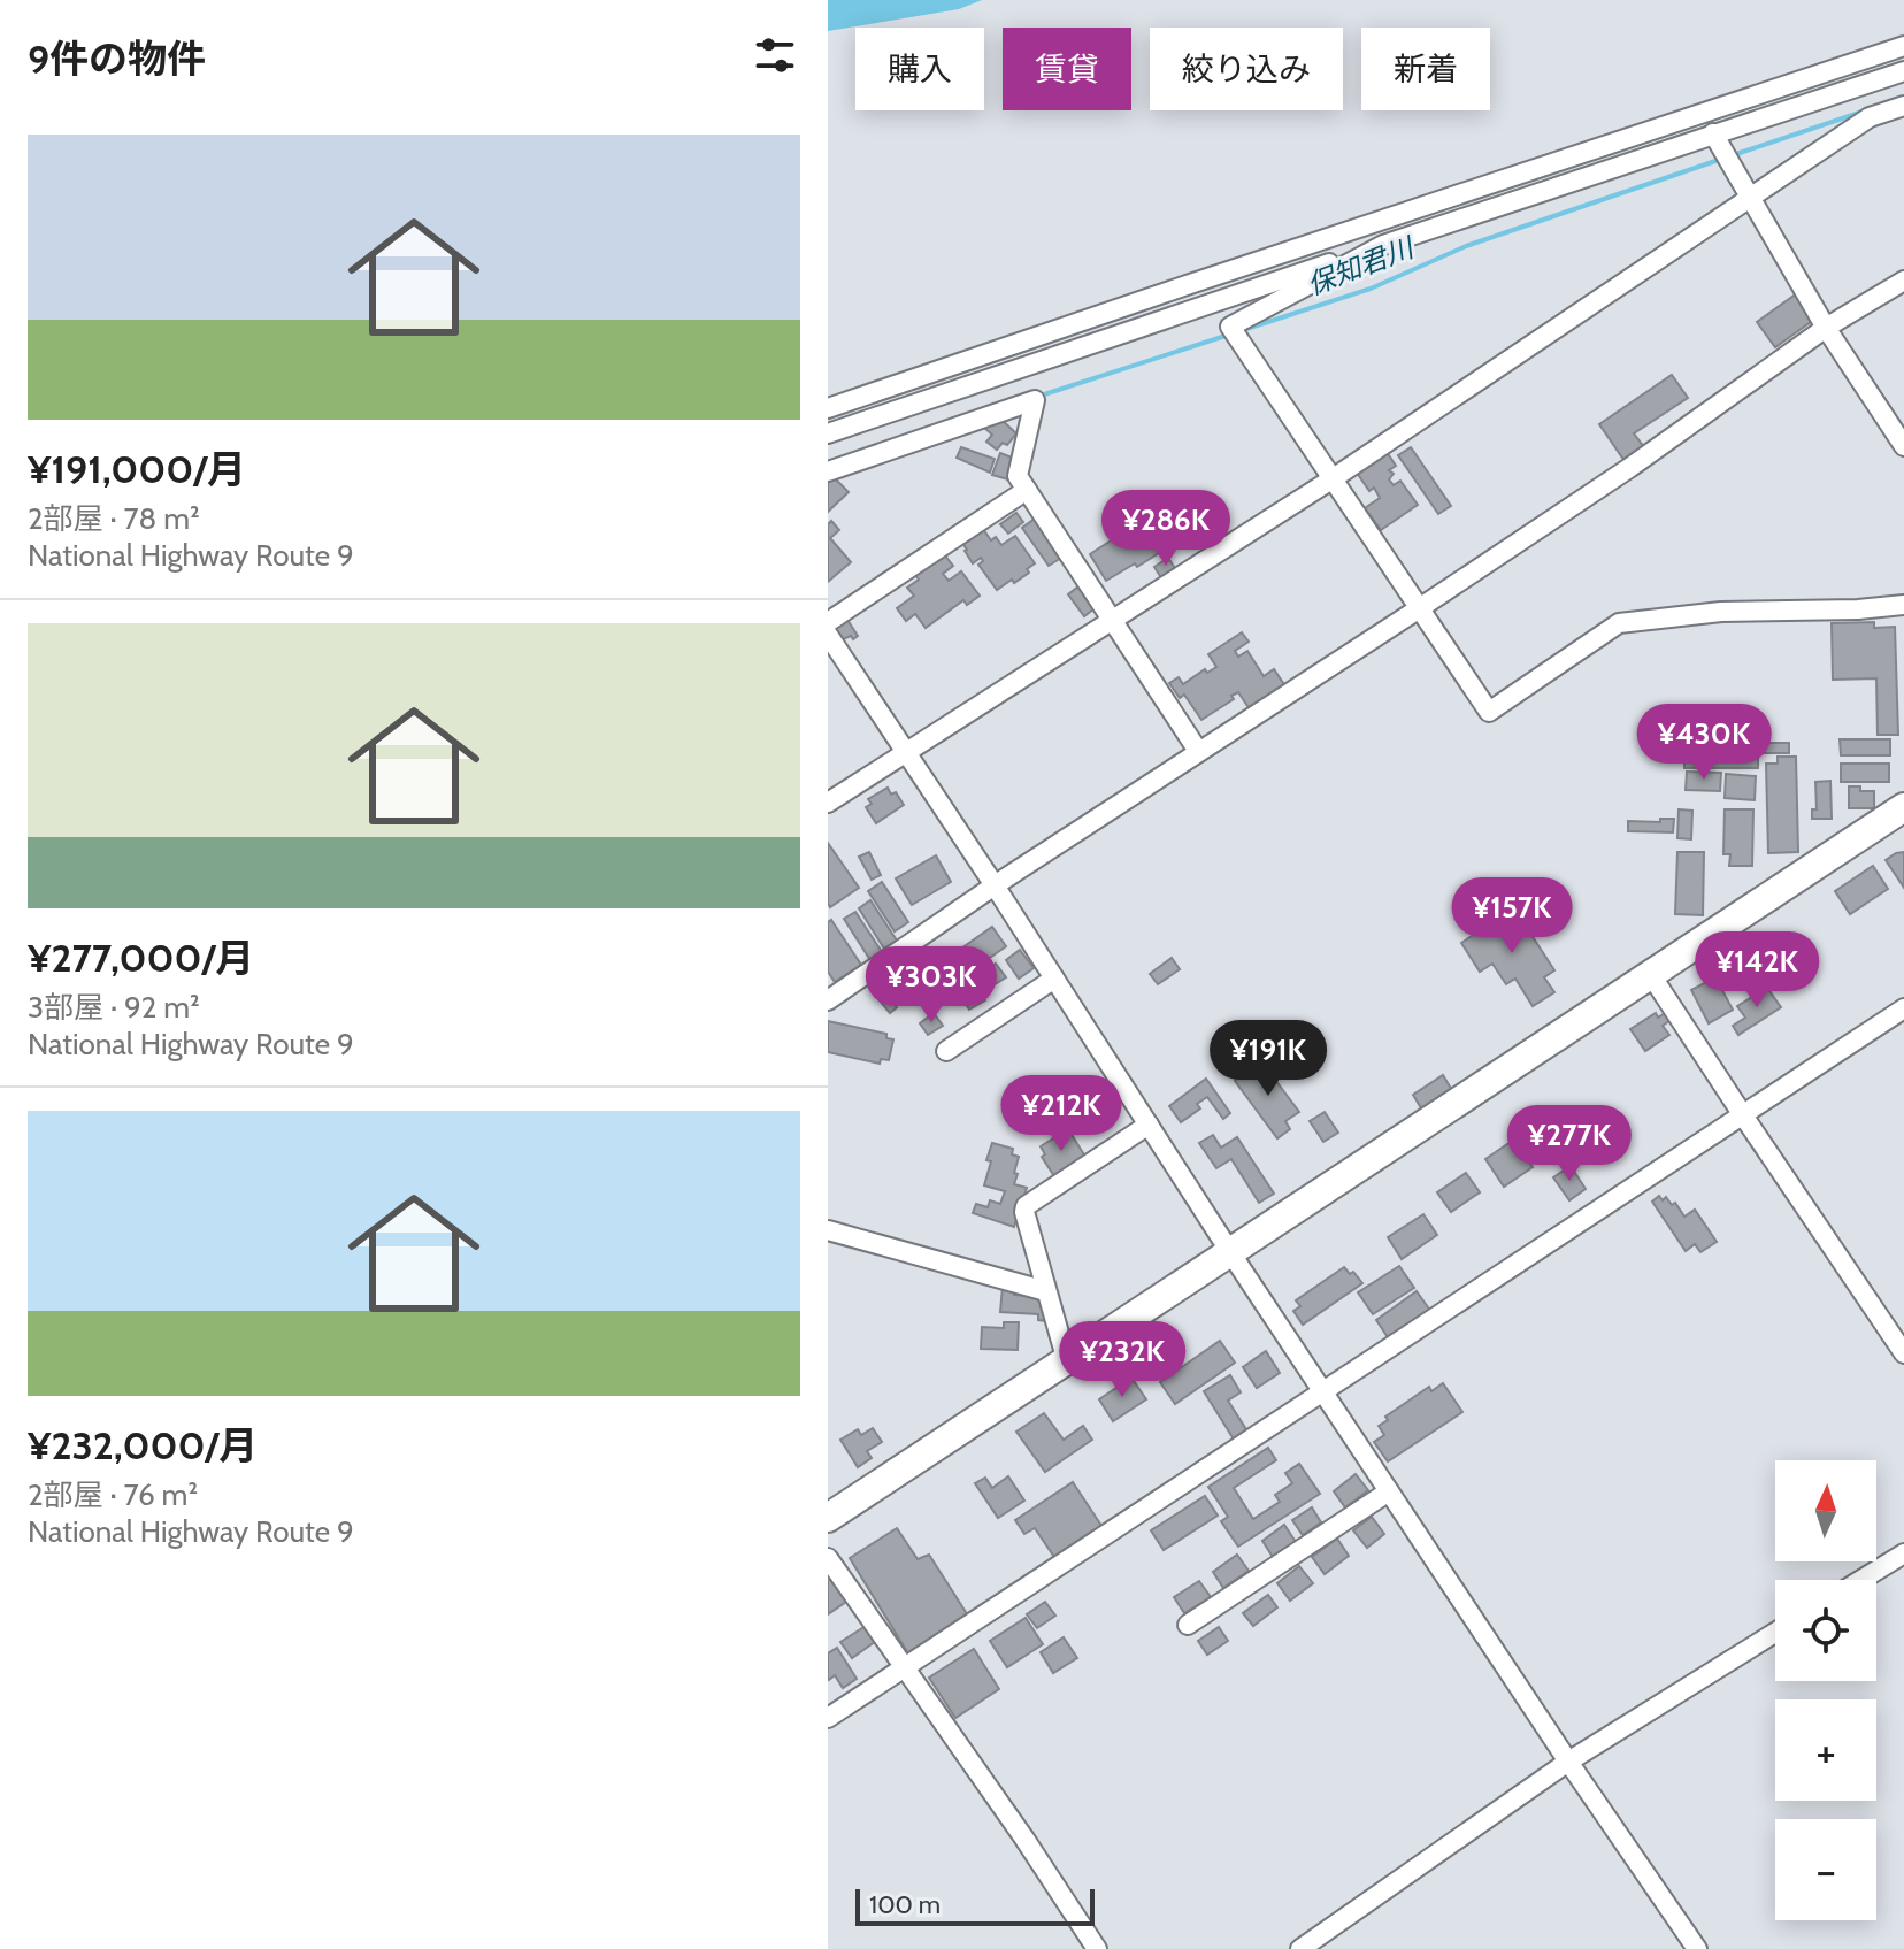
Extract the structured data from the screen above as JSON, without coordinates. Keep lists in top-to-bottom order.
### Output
{
  "water": ["保知君川"],
  "scale_bar": "100 m",
  "north": "top",
  "page": {
    "heading": "9件の物件",
    "chip": [
      "購入",
      "賃貸",
      "絞り込み",
      "新着"
    ],
    "list": [
      {
        "name": "¥191,000/月",
        "note": "2部屋 · 78 m² · National Highway Route 9"
      },
      {
        "name": "¥277,000/月",
        "note": "3部屋 · 92 m² · National Highway Route 9"
      },
      {
        "name": "¥232,000/月",
        "note": "2部屋 · 76 m² · National Highway Route 9"
      }
    ],
    "price": [
      "¥286K",
      "¥430K",
      "¥157K",
      "¥142K",
      "¥303K",
      "¥191K",
      "¥212K",
      "¥277K",
      "¥232K"
    ],
    "map_buttons": ["+", "−"],
    "scale": "100 m"
  }
}
